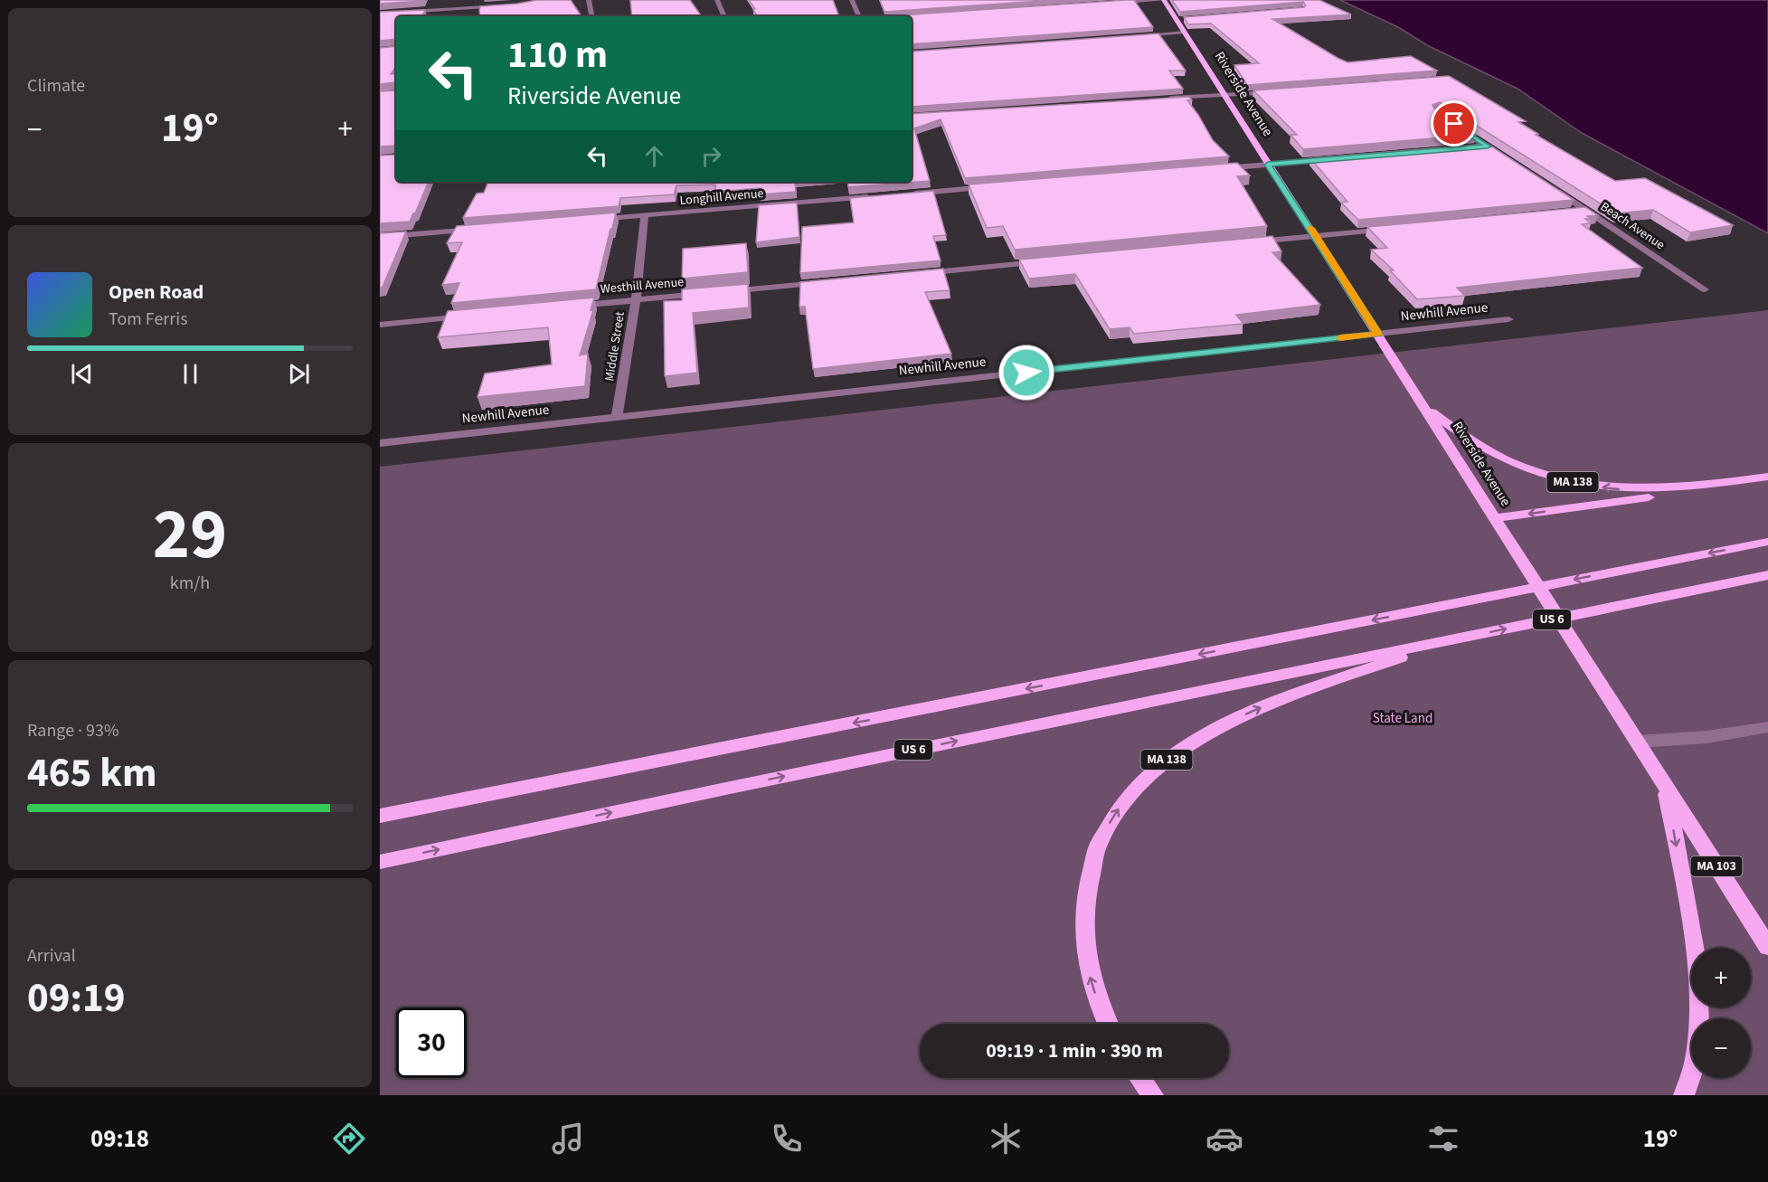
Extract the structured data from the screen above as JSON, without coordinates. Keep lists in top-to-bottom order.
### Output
{
  "streets": {
    "main road": [
      "Riverside Avenue",
      "MA 138",
      "US 6",
      "MA 103"
    ],
    "street": [
      "Longhill Avenue",
      "Beach Avenue",
      "Westhill Avenue",
      "Newhill Avenue",
      "Middle Street"
    ]
  },
  "crossings": [
    ["Riverside Avenue", "Newhill Avenue"],
    ["Riverside Avenue", "MA 138"],
    ["Longhill Avenue", "Middle Street"],
    ["Westhill Avenue", "Middle Street"],
    ["Newhill Avenue", "Middle Street"],
    ["MA 138", "US 6"]
  ],
  "parks": ["State Land"],
  "page": {
    "tile": [
      "Climate",
      ["29", "km/h"],
      ["Range · 93%", "465 km"],
      ["Arrival", "09:19"]
    ],
    "turn": ["110 m", "Riverside Avenue"],
    "heat": ["−", "19°", "+"],
    "song": ["Open Road", "Tom Ferris"],
    "map_buttons": ["+", "−"],
    "limit": "30",
    "trip": "09:19 · 1 min · 390 m",
    "tabs": ["09:18", "19°"]
  }
}
